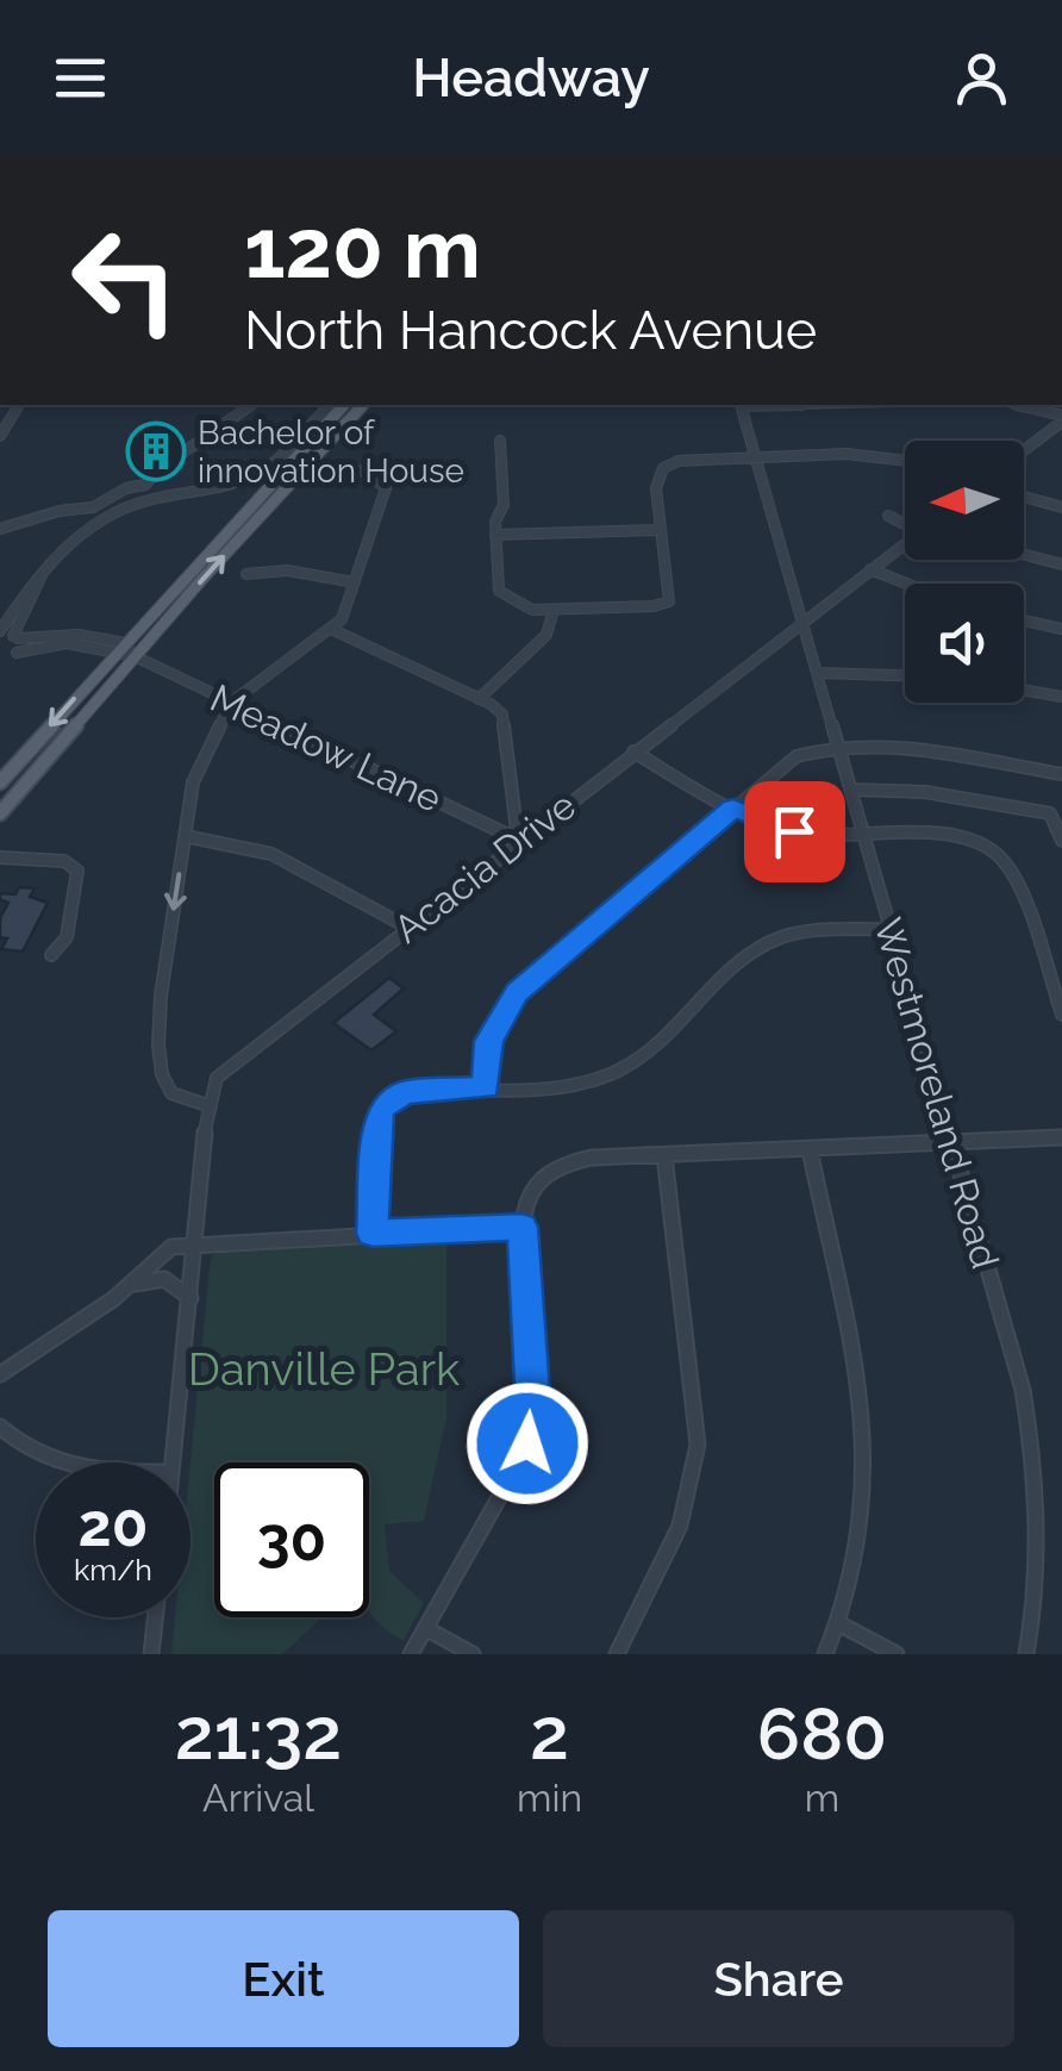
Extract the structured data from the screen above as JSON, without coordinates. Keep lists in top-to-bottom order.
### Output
{
  "streets": {
    "street": ["Meadow Lane", "Acacia Drive", "Westmoreland Road"]
  },
  "crossings": [
    ["Meadow Lane", "Acacia Drive"],
    ["Acacia Drive", "Westmoreland Road"]
  ],
  "parks": ["Danville Park"],
  "places": {
    "building": ["Bachelor of innovation House"]
  },
  "north": "left",
  "page": {
    "header": "Headway",
    "turn": ["120 m", "North Hancock Avenue"],
    "speed": "20 km/h",
    "limit": "30",
    "eta": [
      "21:32",
      "Arrival",
      "2",
      "min",
      "680",
      "m"
    ],
    "buttons": ["Exit", "Share"]
  }
}
